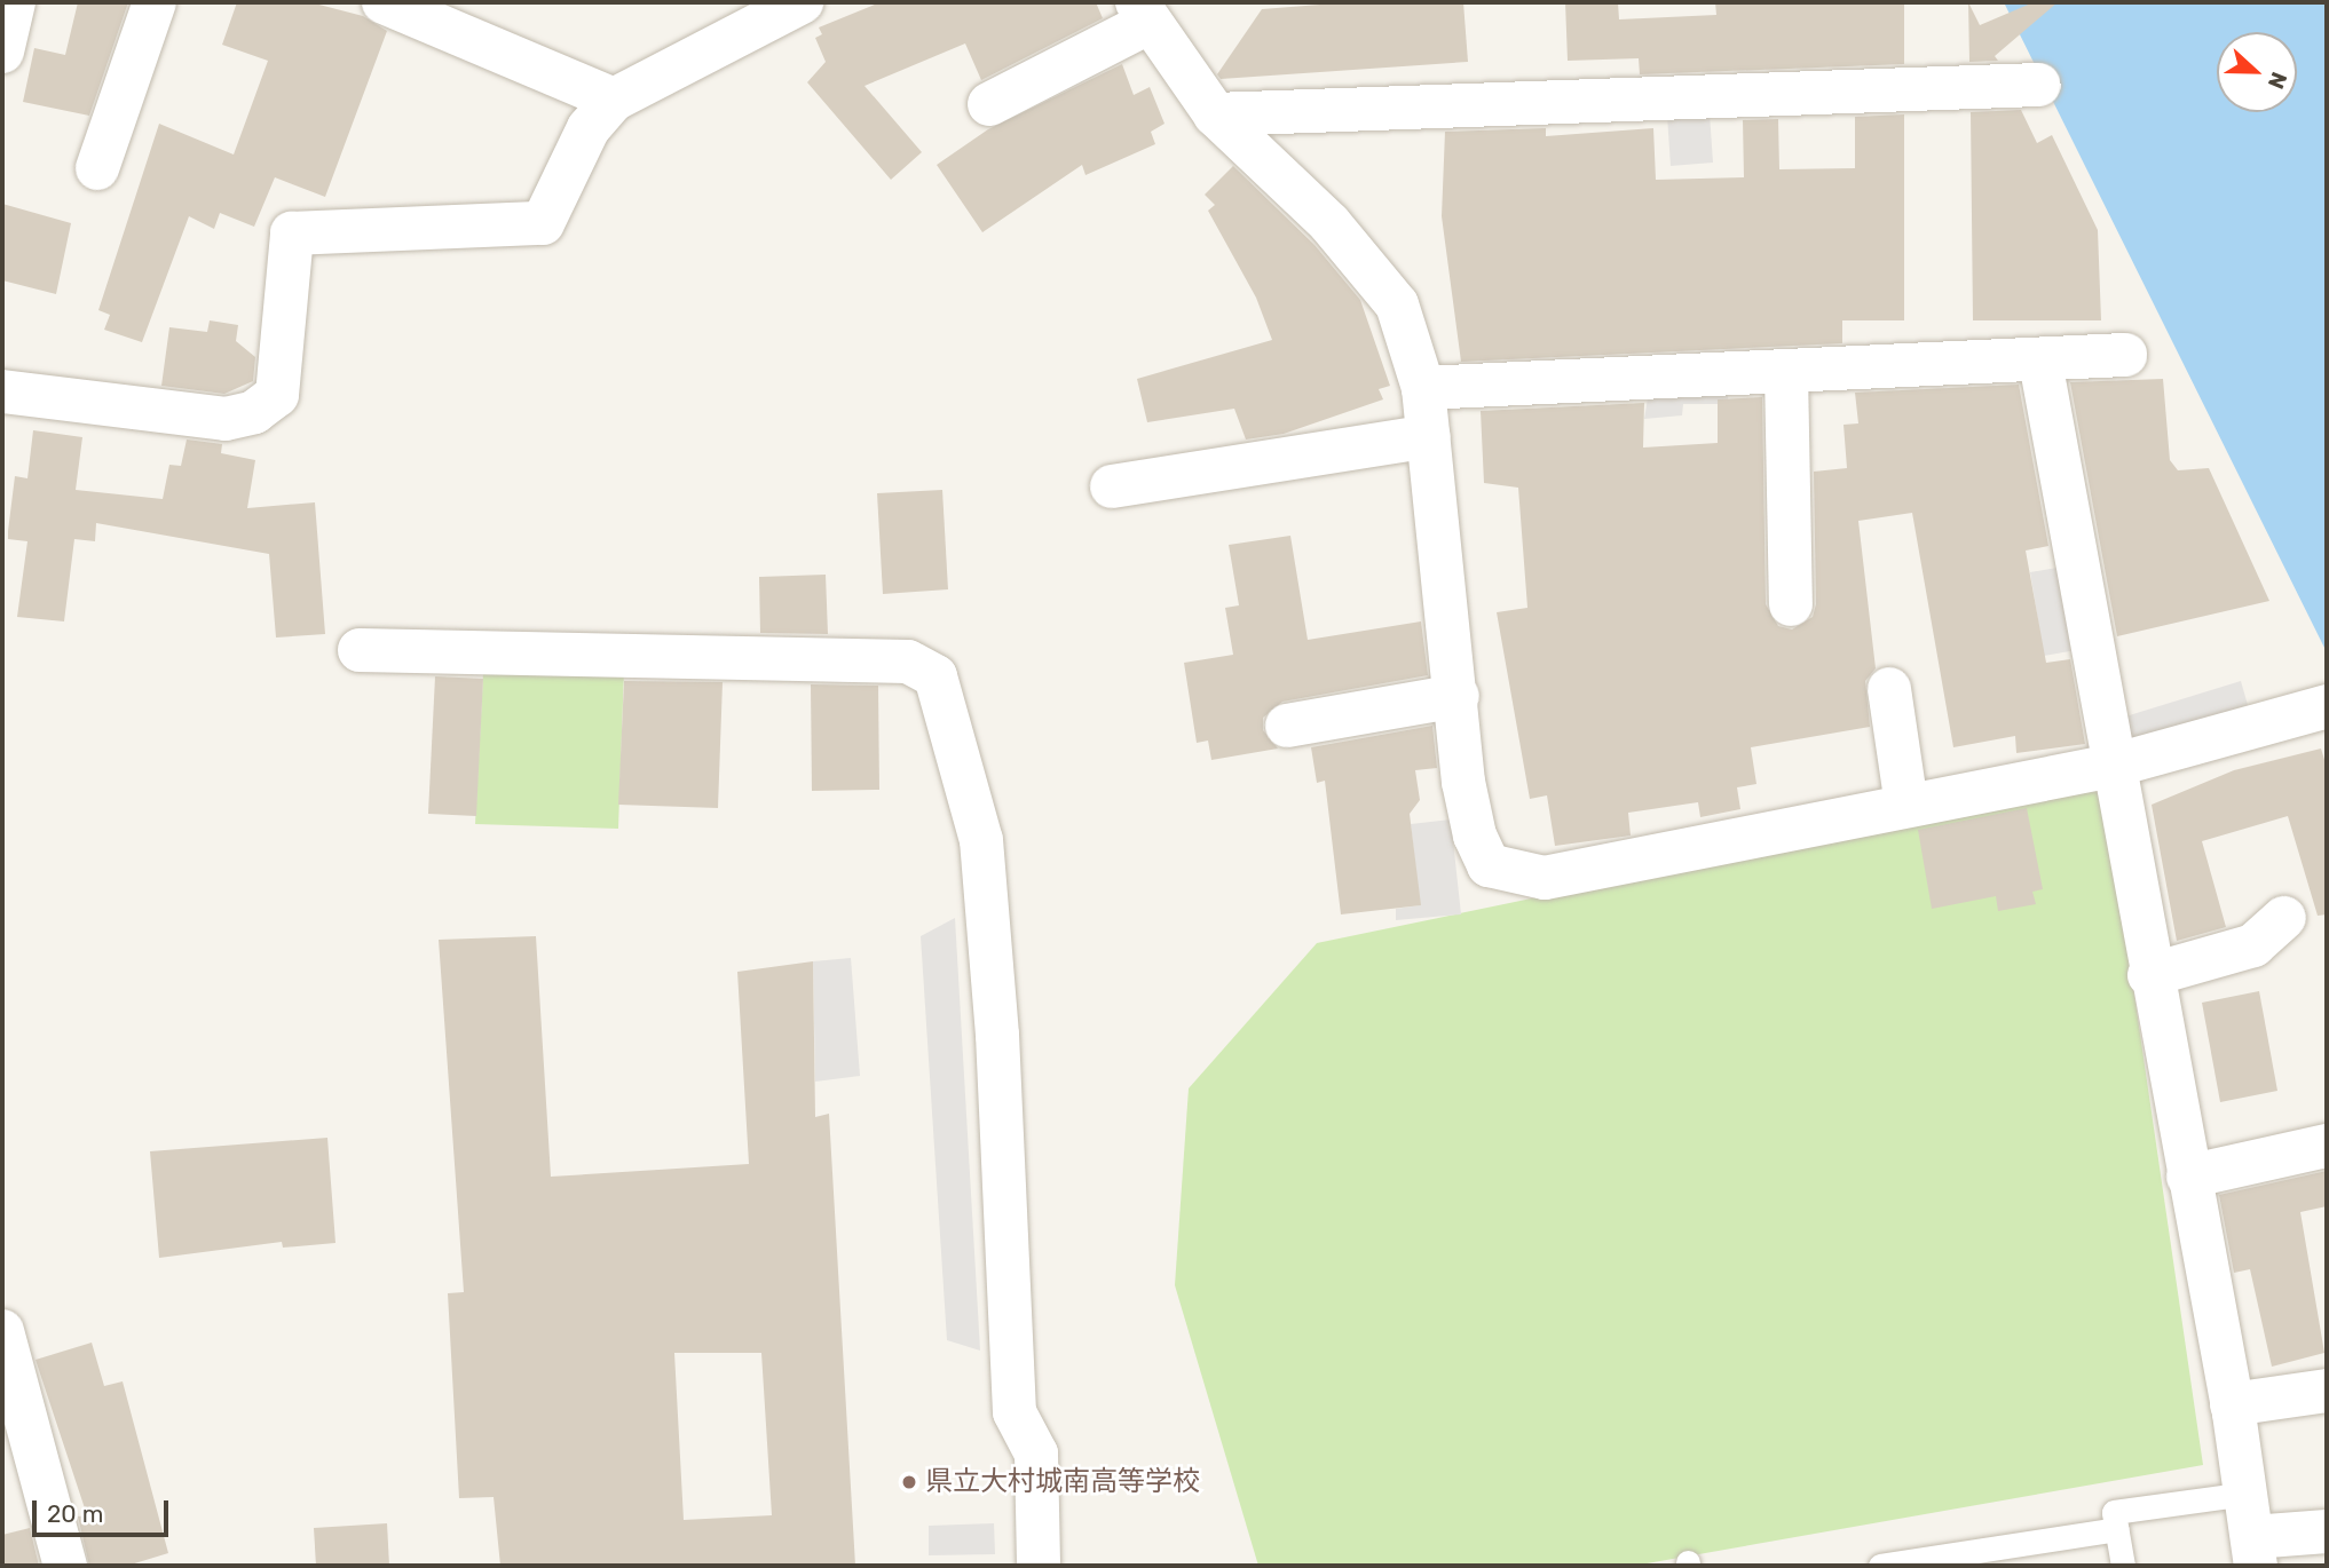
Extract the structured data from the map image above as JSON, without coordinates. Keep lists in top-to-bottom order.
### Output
{
  "places": ["県立大村城南高等学校"],
  "scale_bar": "20 m",
  "north": "right"
}
